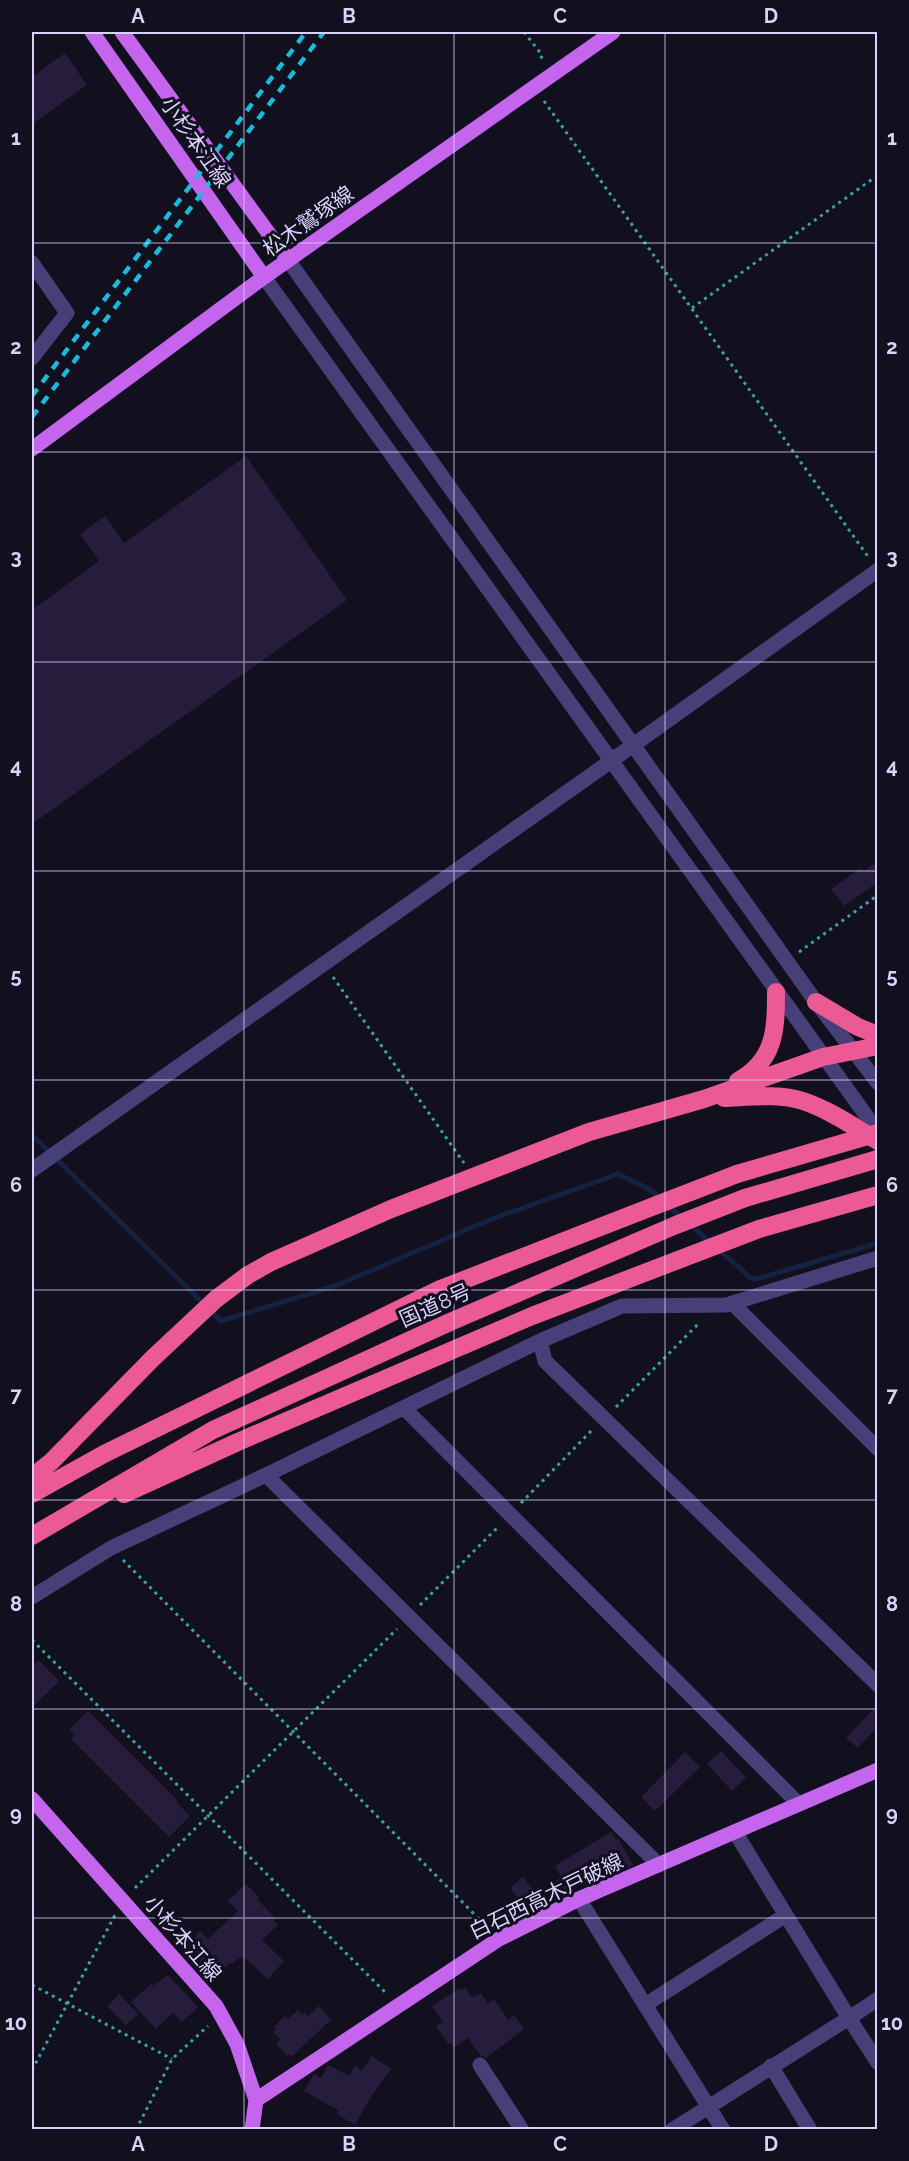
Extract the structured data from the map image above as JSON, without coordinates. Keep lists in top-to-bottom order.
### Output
{
  "streets": {
    "highway": ["国道8号"],
    "main road": ["小杉本江線", "松木鷲塚線", "白石西高木戸破線"]
  },
  "crossings": [
    ["小杉本江線", "松木鷲塚線"],
    ["小杉本江線", "白石西高木戸破線"]
  ],
  "grid": {
    "columns": [
      "A",
      "B",
      "C",
      "D"
    ],
    "rows": [
      "1",
      "2",
      "3",
      "4",
      "5",
      "6",
      "7",
      "8",
      "9",
      "10"
    ]
  }
}
